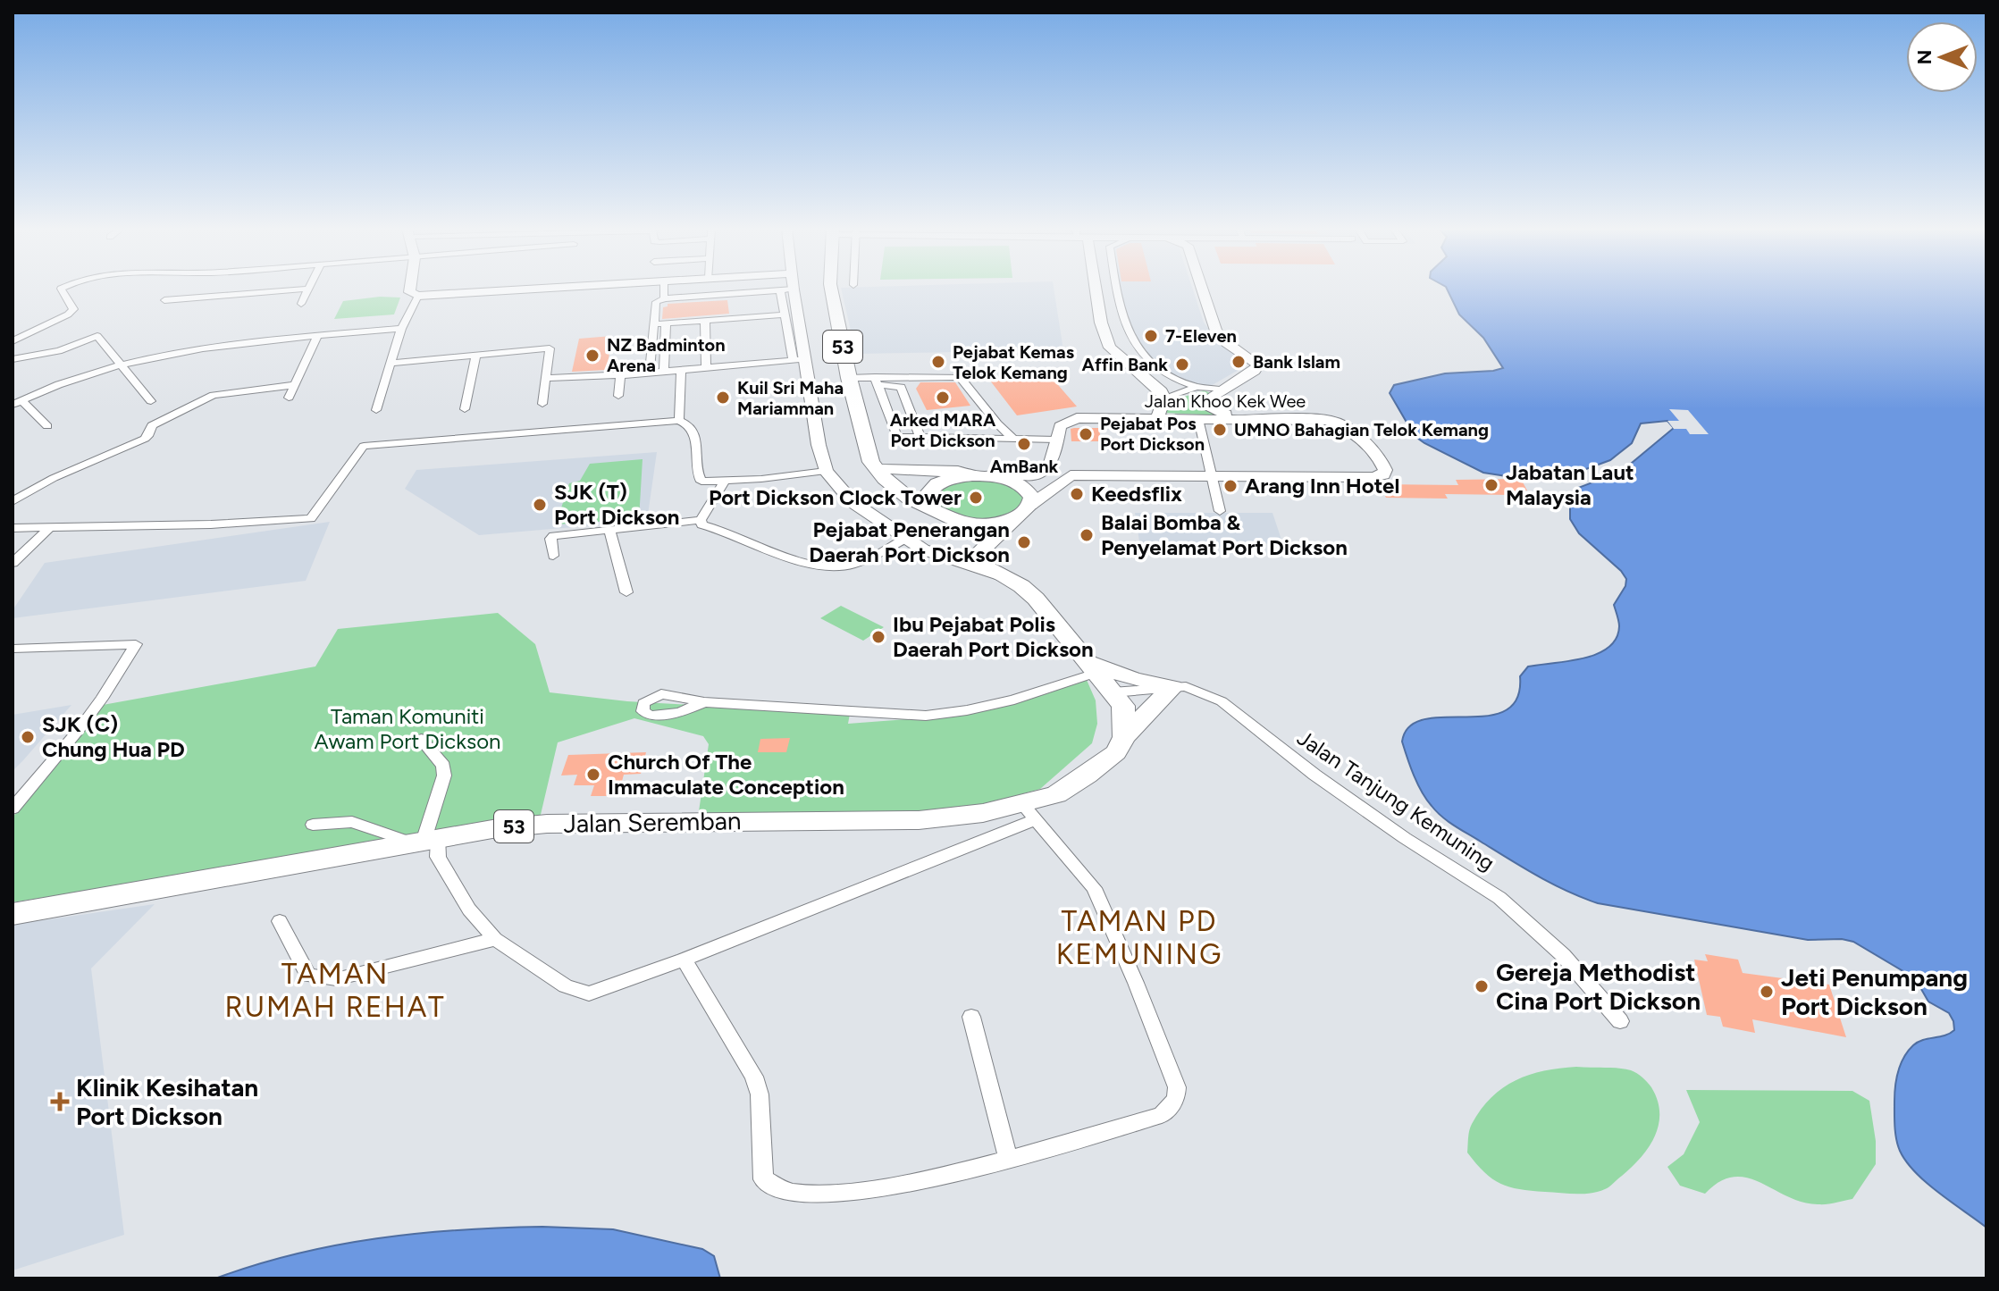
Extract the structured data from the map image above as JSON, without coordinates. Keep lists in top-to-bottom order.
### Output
{
  "streets": {
    "main road": ["53", "Jalan Seremban"],
    "street": ["Jalan Khoo Kek Wee", "Jalan Tanjung Kemuning"]
  },
  "crossings": [
    ["Jalan Tanjung Kemuning", "Jalan Seremban"]
  ],
  "districts": ["TAMAN PD KEMUNING", "TAMAN RUMAH REHAT"],
  "parks": ["Taman Komuniti Awam Port Dickson"],
  "places": {
    "other": [
      "7-Eleven",
      "NZ Badminton Arena",
      "Pejabat Kemas Telok Kemang",
      "Bank Islam",
      "Affin Bank",
      "Kuil Sri Maha Mariamman",
      "Arked MARA Port Dickson",
      "UMNO Bahagian Telok Kemang",
      "Pejabat Pos Port Dickson",
      "AmBank",
      "Jabatan Laut Malaysia",
      "Arang Inn Hotel",
      "Keedsflix",
      "Port Dickson Clock Tower",
      "SJK (T) Port Dickson",
      "Balai Bomba & Penyelamat Port Dickson",
      "Pejabat Penerangan Daerah Port Dickson",
      "Ibu Pejabat Polis Daerah Port Dickson",
      "SJK (C) Chung Hua PD",
      "Church Of The Immaculate Conception",
      "Gereja Methodist Cina Port Dickson",
      "Jeti Penumpang Port Dickson"
    ],
    "health": ["Klinik Kesihatan Port Dickson"]
  },
  "north": "left"
}
